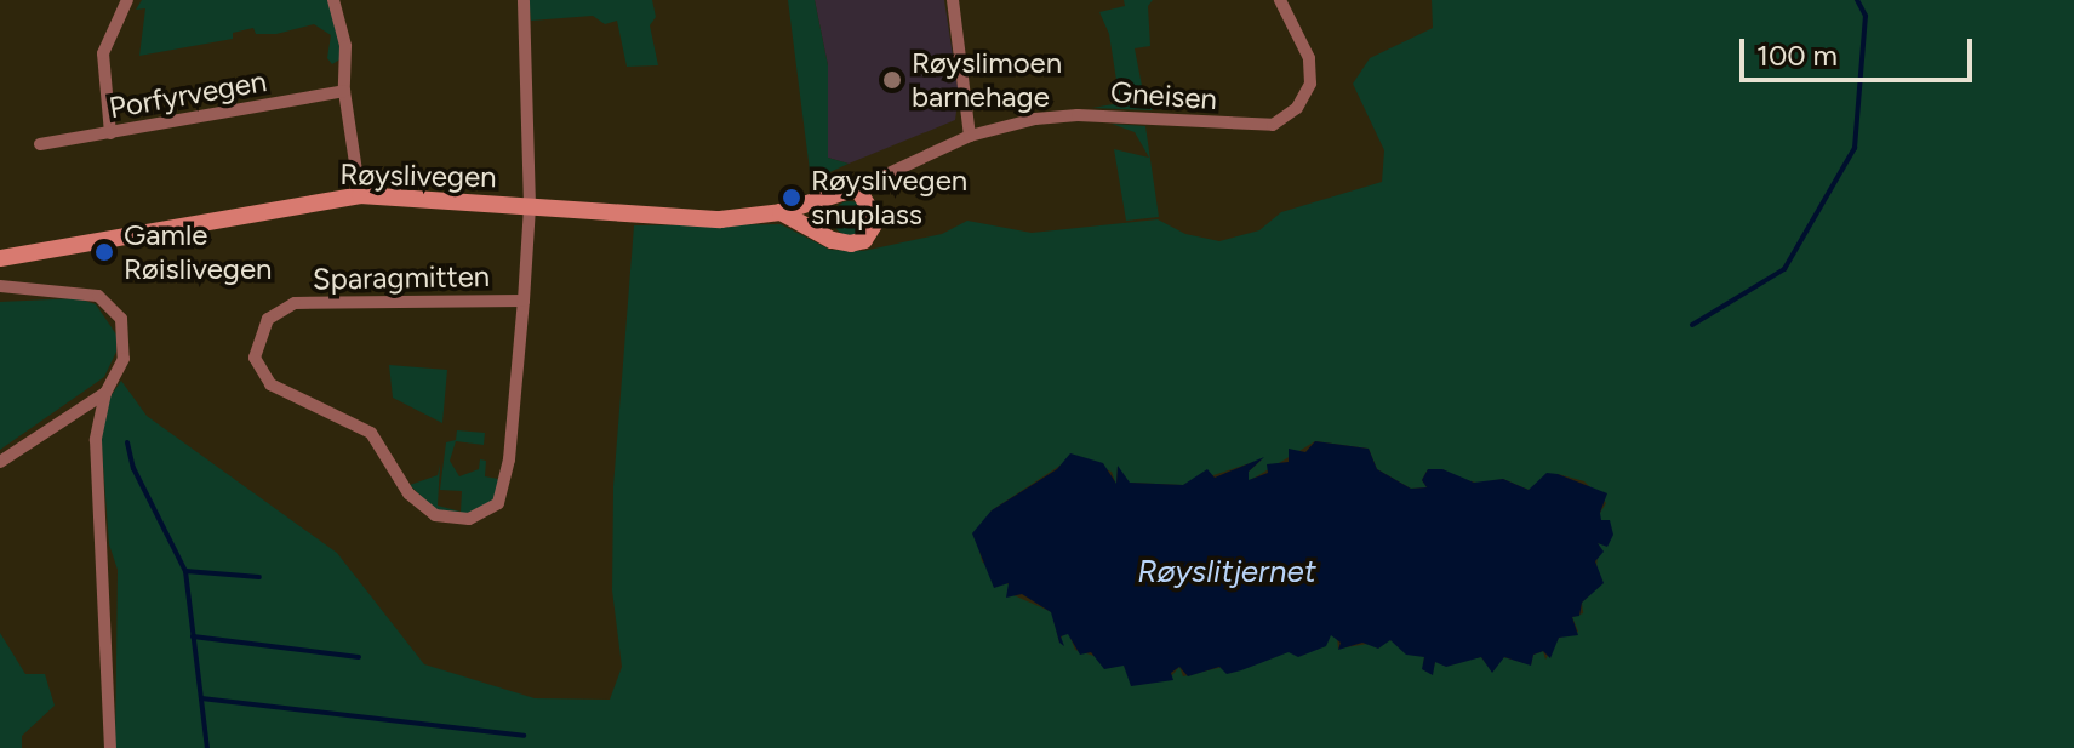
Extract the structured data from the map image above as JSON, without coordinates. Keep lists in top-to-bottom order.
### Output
{
  "streets": {
    "street": [
      "Porfyrvegen",
      "Gneisen",
      "Røyslivegen",
      "Sparagmitten"
    ]
  },
  "crossings": [
    ["Gneisen", "Røyslivegen"],
    ["Røyslivegen", "Sparagmitten"]
  ],
  "water": ["Røyslitjernet"],
  "places": ["Røyslimoen barnehage", "Røyslivegen snuplass", "Gamle Røislivegen"],
  "scale_bar": "100 m"
}
